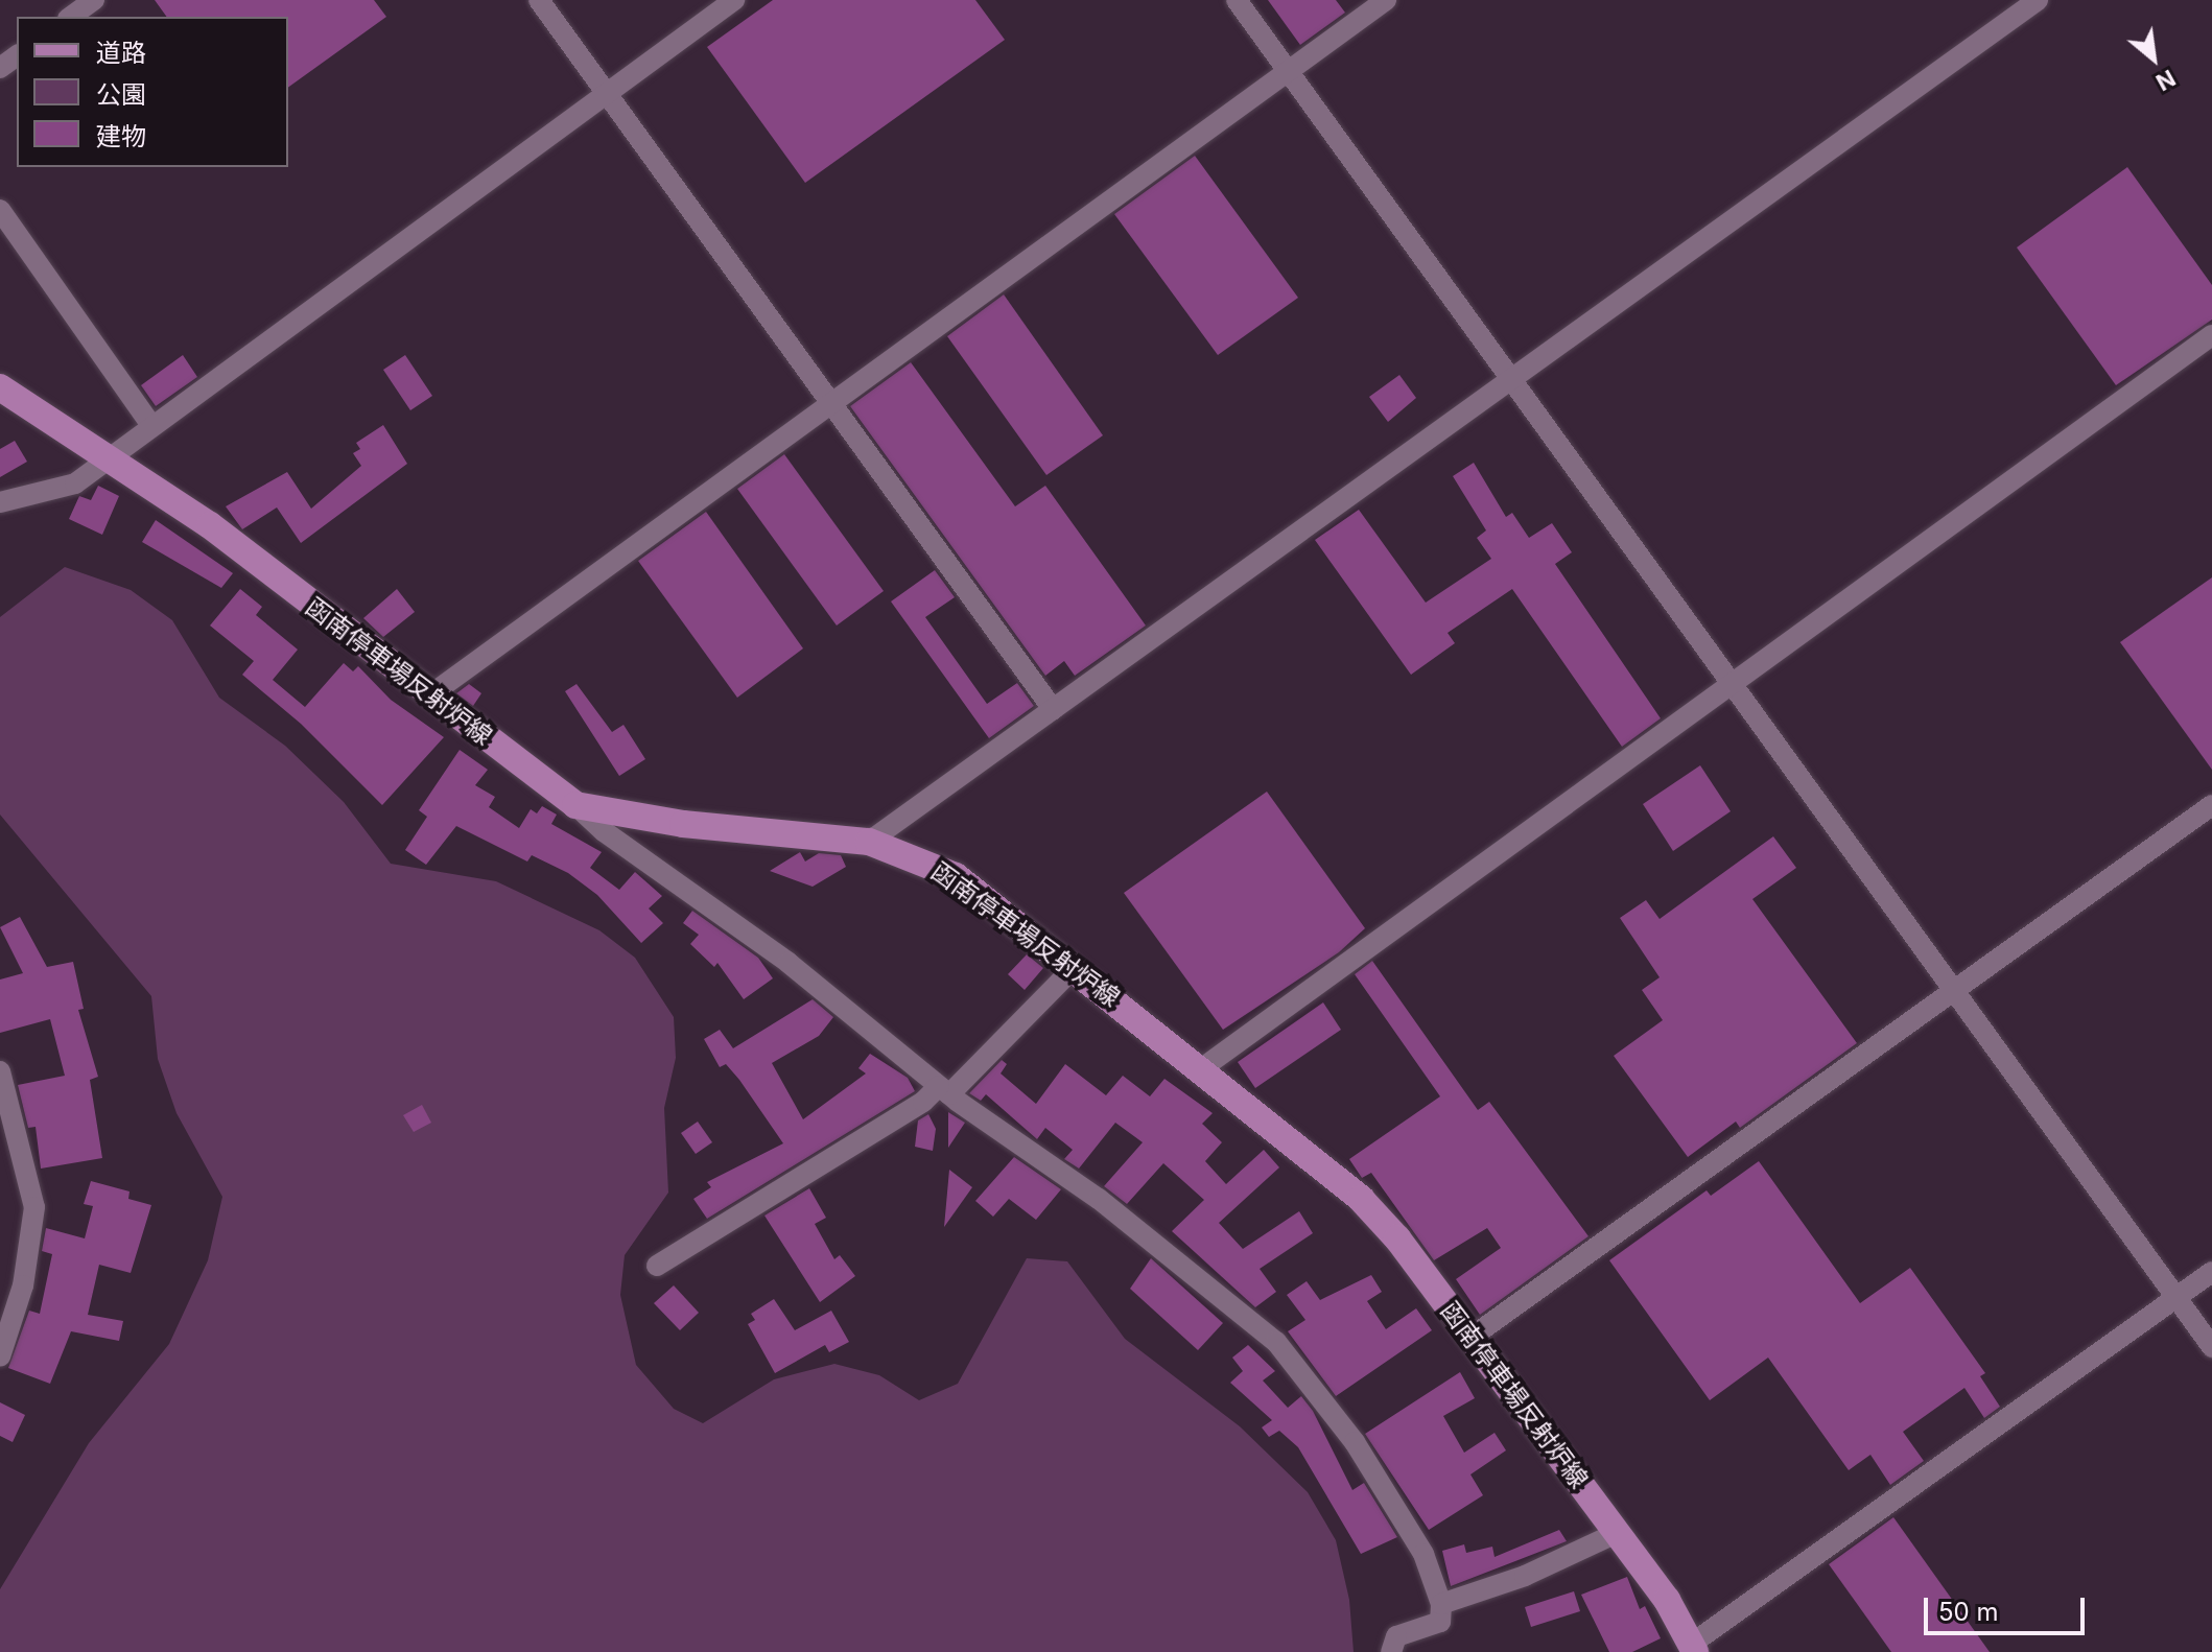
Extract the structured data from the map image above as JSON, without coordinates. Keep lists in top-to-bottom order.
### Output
{
  "streets": {
    "main road": ["函南停車場反射炉線"]
  },
  "legend": ["道路", "公園", "建物"],
  "scale_bar": "50 m",
  "north": "bottom right"
}
